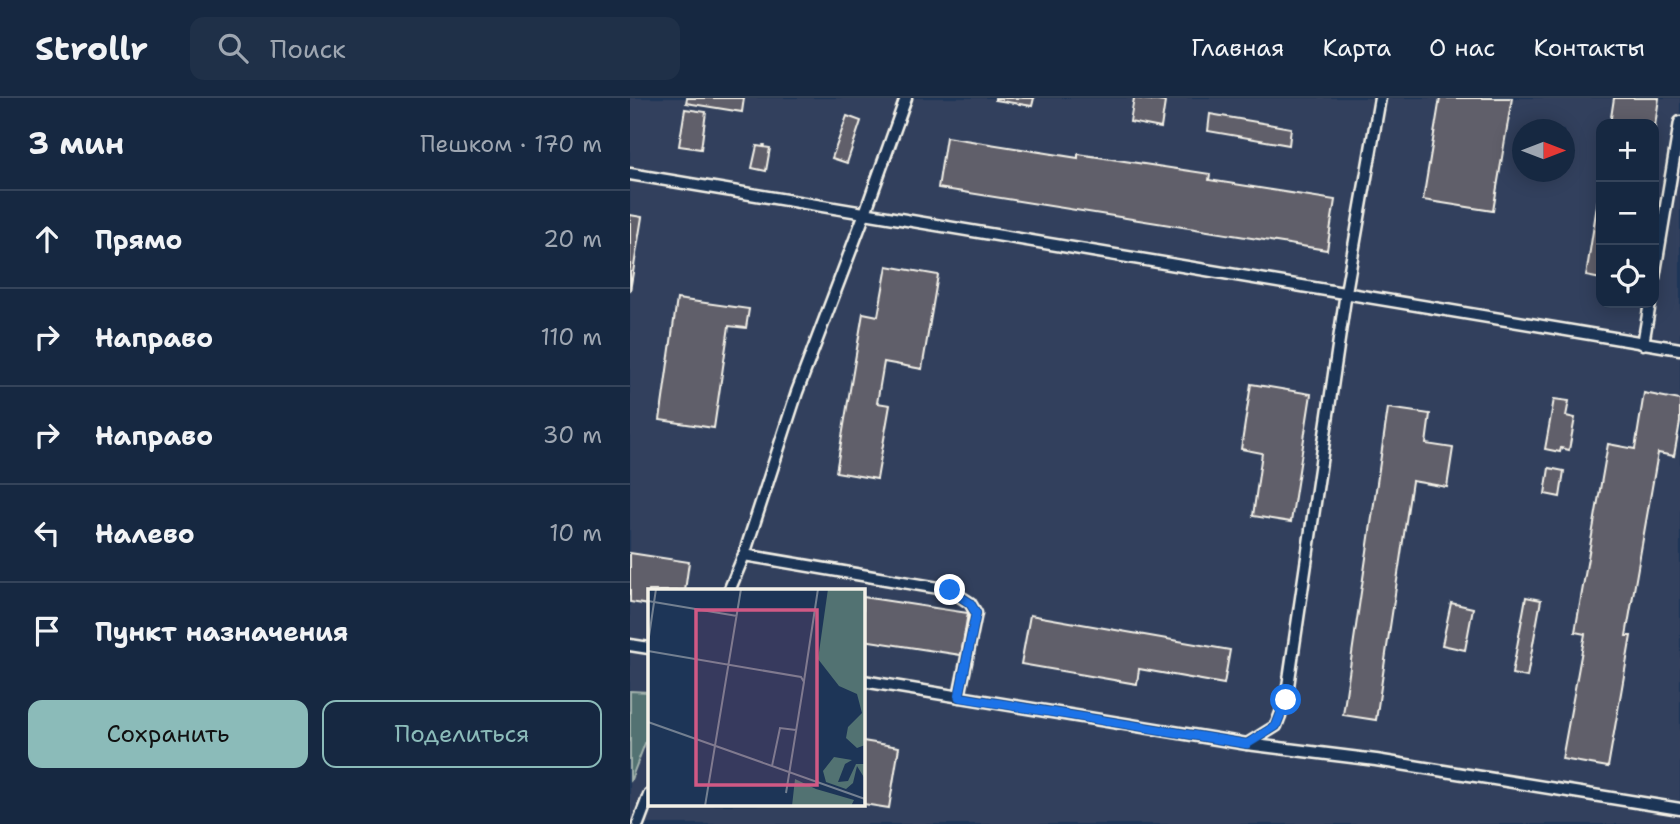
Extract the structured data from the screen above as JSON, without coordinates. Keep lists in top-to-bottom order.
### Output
{
  "north": "right",
  "page": {
    "header": "Strollr",
    "search": "Поиск",
    "nav": [
      "Главная",
      "Карта",
      "О нас",
      "Контакты"
    ],
    "heading": ["3 мин", "Пешком · 170 m"],
    "map_buttons": ["+", "−"],
    "list": [
      ["Прямо", "20 m"],
      ["Направо", "110 m"],
      ["Направо", "30 m"],
      ["Налево", "10 m"],
      "Пункт назначения"
    ],
    "buttons": ["Сохранить", "Поделиться"]
  }
}
